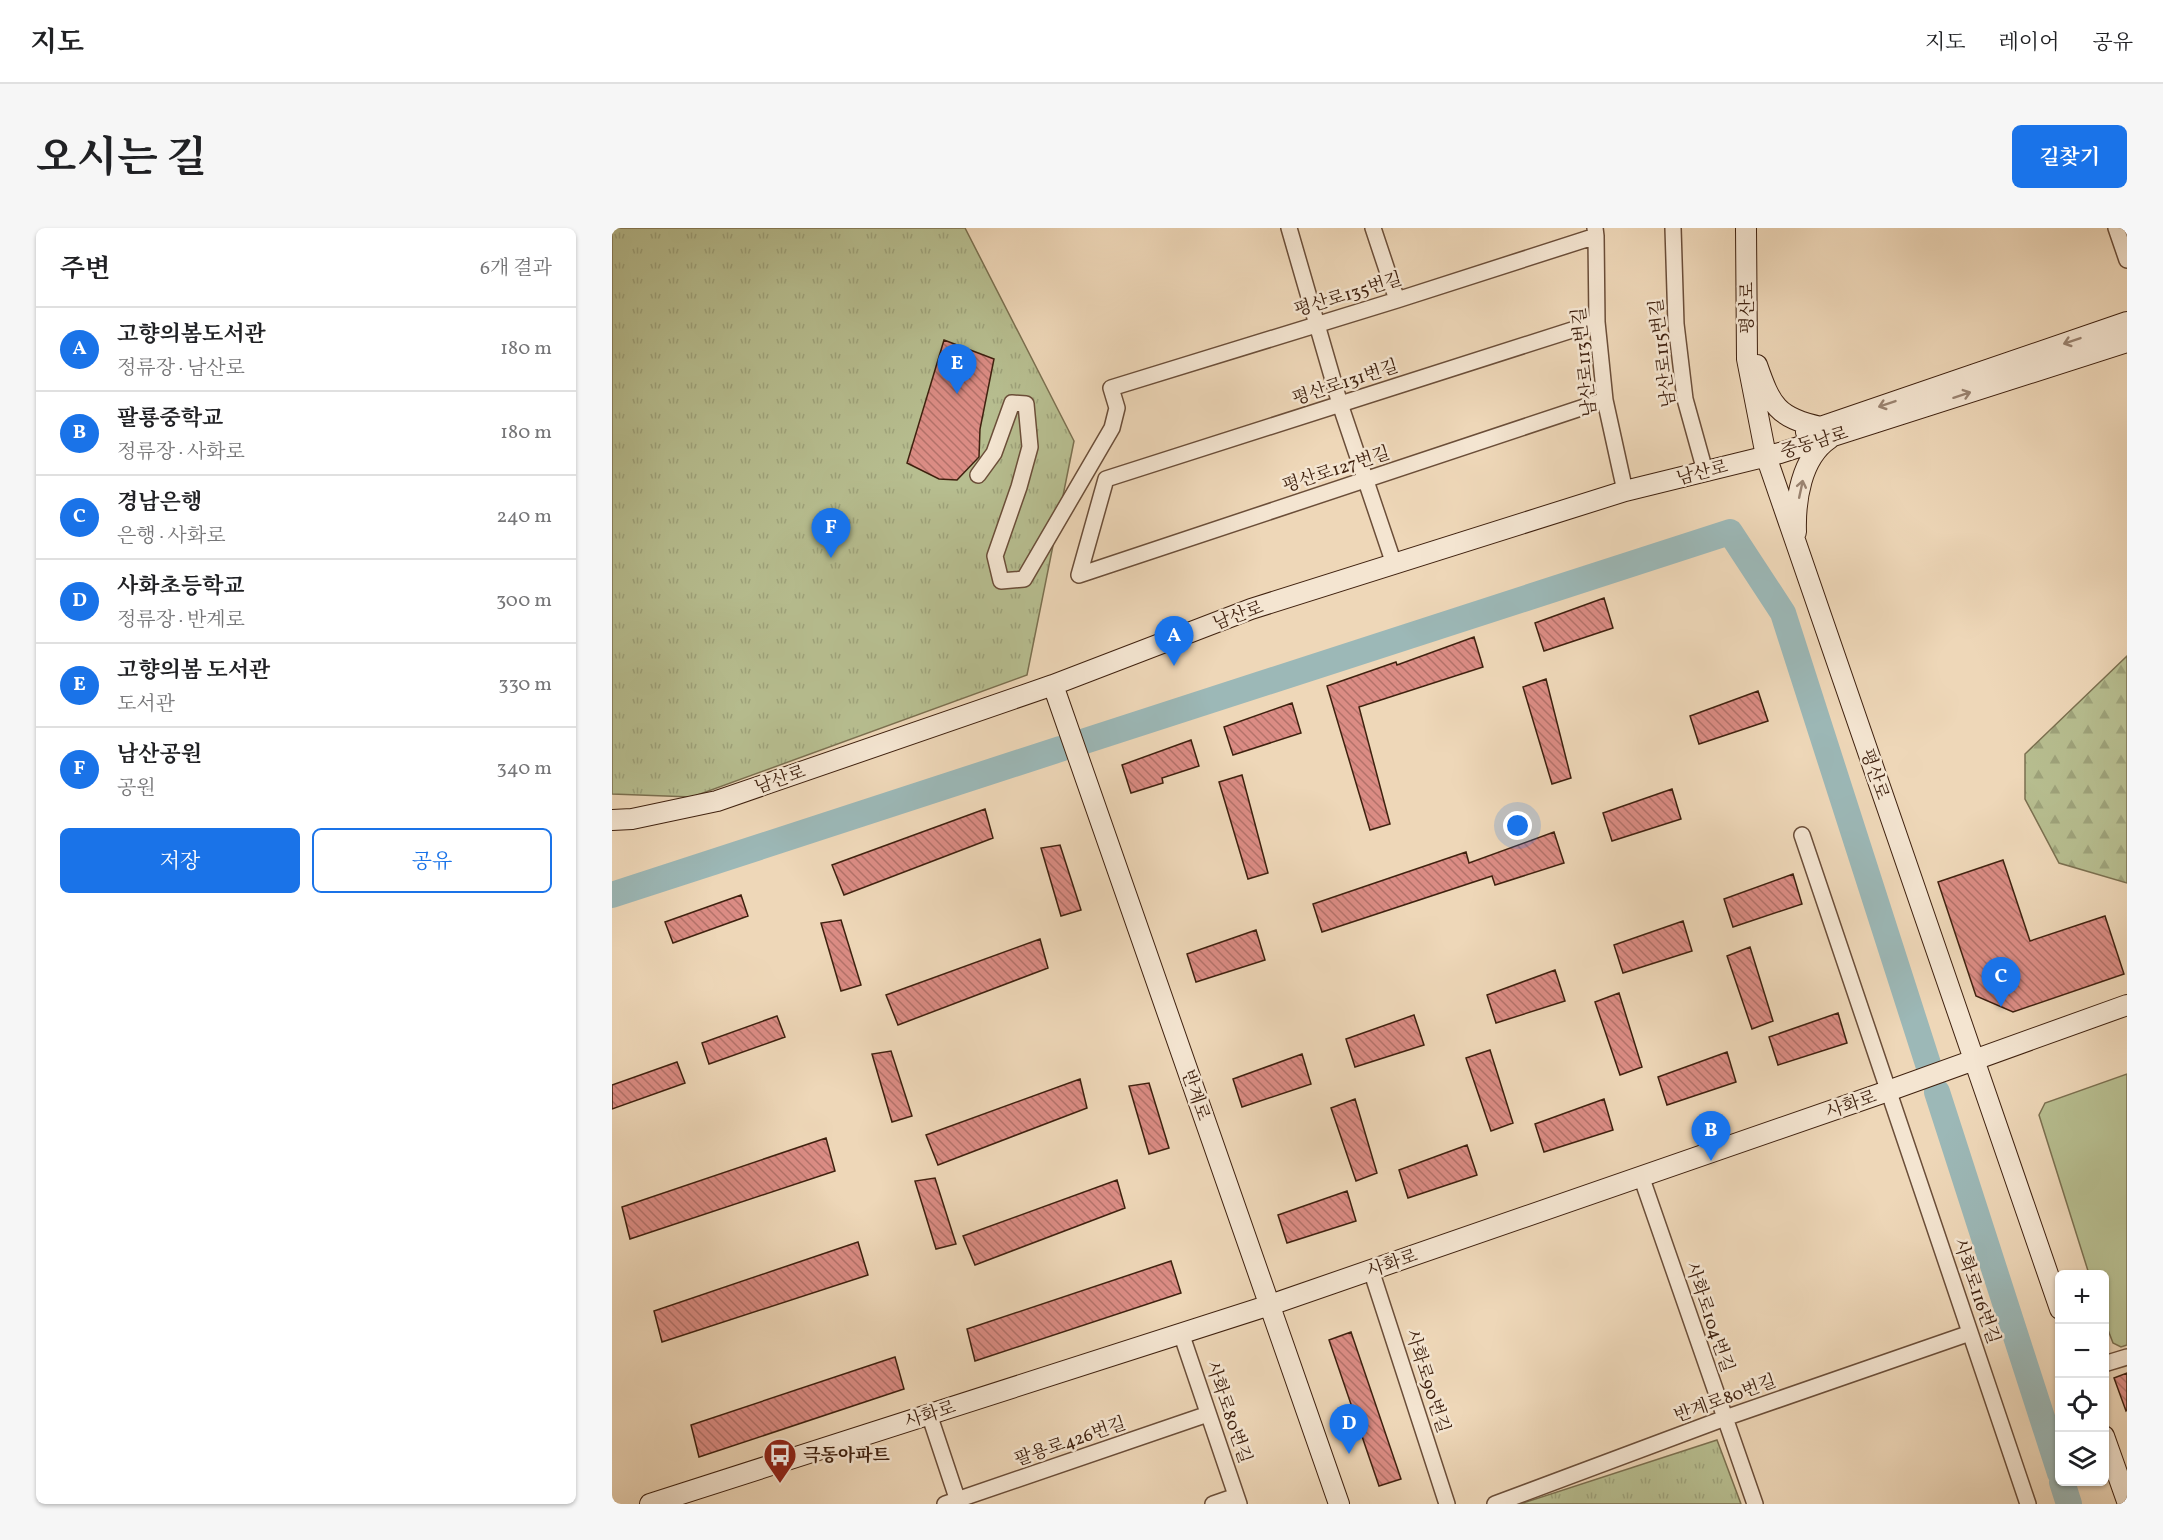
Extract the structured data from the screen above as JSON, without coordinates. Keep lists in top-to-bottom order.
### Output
{
  "streets": {
    "main road": [
      "평산로",
      "중동남로",
      "남산로",
      "반계로",
      "사화로"
    ],
    "street": [
      "평산로135번길",
      "남산로115번길",
      "남산로113번길",
      "평산로131번길",
      "평산로127번길",
      "사화로116번길",
      "사화로104번길",
      "사화로90번길",
      "반계로80번길",
      "사화로80번길",
      "팔용로426번길"
    ]
  },
  "crossings": [
    ["평산로135번길", "남산로113번길"],
    ["평산로", "중동남로"],
    ["평산로", "남산로"],
    ["평산로", "사화로"],
    ["남산로115번길", "남산로"],
    ["남산로113번길", "평산로131번길"],
    ["남산로113번길", "평산로127번길"],
    ["남산로113번길", "남산로"],
    ["평산로131번길", "평산로127번길"],
    ["중동남로", "남산로"],
    ["남산로", "반계로"],
    ["반계로", "사화로"],
    ["사화로", "사화로116번길"],
    ["사화로", "사화로104번길"],
    ["사화로", "사화로90번길"],
    ["사화로", "사화로80번길"],
    ["사화로116번길", "반계로80번길"],
    ["사화로104번길", "반계로80번길"],
    ["사화로80번길", "팔용로426번길"]
  ],
  "places": {
    "bus stop": ["극동아파트"]
  },
  "page": {
    "header": "지도",
    "nav": ["지도", "레이어", "공유"],
    "title": "오시는 길",
    "buttons": [
      "길찾기",
      ["저장", "공유"]
    ],
    "heading": ["주변", "6개 결과"],
    "list": [
      {
        "mark": "A",
        "name": "고향의봄도서관",
        "note": "정류장 · 남산로",
        "value": "180 m"
      },
      {
        "mark": "B",
        "name": "팔룡중학교",
        "note": "정류장 · 사화로",
        "value": "180 m"
      },
      {
        "mark": "C",
        "name": "경남은행",
        "note": "은행 · 사화로",
        "value": "240 m"
      },
      {
        "mark": "D",
        "name": "사화초등학교",
        "note": "정류장 · 반계로",
        "value": "300 m"
      },
      {
        "mark": "E",
        "name": "고향의봄 도서관",
        "note": "도서관",
        "value": "330 m"
      },
      {
        "mark": "F",
        "name": "남산공원",
        "note": "공원",
        "value": "340 m"
      }
    ],
    "pins": [
      "E",
      "F",
      "A",
      "C",
      "B",
      "D"
    ],
    "map_buttons": ["+", "−"]
  }
}
